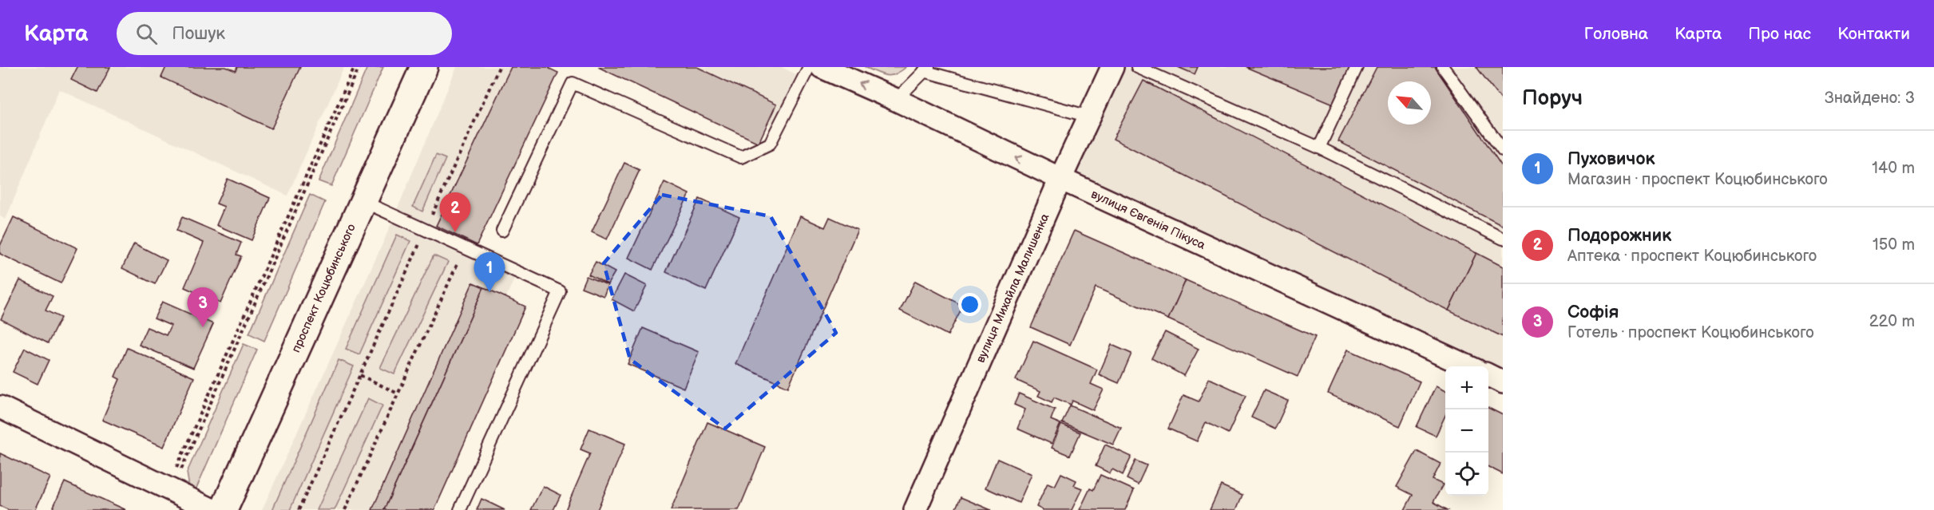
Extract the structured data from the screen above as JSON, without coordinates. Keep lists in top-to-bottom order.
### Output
{
  "streets": {
    "main road": ["проспект Коцюбинського"],
    "street": ["вулиця Євгенія Пікуса", "вулиця Михайла Малишенка"]
  },
  "crossings": [
    ["вулиця Євгенія Пікуса", "вулиця Михайла Малишенка"]
  ],
  "one_way": ["вулиця Євгенія Пікуса"],
  "north": "top left",
  "page": {
    "header": "Карта",
    "search": "Пошук",
    "nav": [
      "Головна",
      "Карта",
      "Про нас",
      "Контакти"
    ],
    "heading": ["Поруч", "Знайдено: 3"],
    "list": [
      {
        "mark": "1",
        "name": "Пуховичок",
        "note": "Магазин · проспект Коцюбинського",
        "value": "140 m"
      },
      {
        "mark": "2",
        "name": "Подорожник",
        "note": "Аптека · проспект Коцюбинського",
        "value": "150 m"
      },
      {
        "mark": "3",
        "name": "Софія",
        "note": "Готель · проспект Коцюбинського",
        "value": "220 m"
      }
    ],
    "pins": ["2", "1", "3"],
    "map_buttons": ["+", "−"]
  }
}
